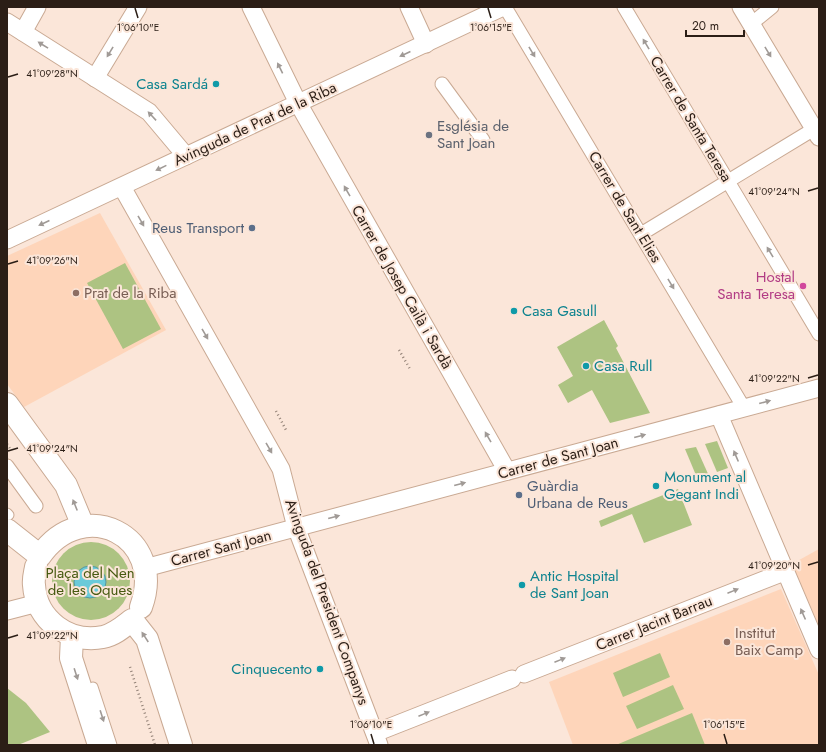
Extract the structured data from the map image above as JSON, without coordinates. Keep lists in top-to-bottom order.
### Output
{
  "streets": {
    "street": [
      "Carrer de Santa Teresa",
      "Avinguda de Prat de la Riba",
      "Carrer de Sant Elies",
      "Carrer de Josep Cailà i Sardà",
      "Carrer de Sant Joan",
      "Carrer Sant Joan",
      "Avinguda del President Companys",
      "Carrer Jacint Barrau"
    ]
  },
  "crossings": [
    ["Avinguda de Prat de la Riba", "Carrer de Sant Elies"],
    ["Avinguda de Prat de la Riba", "Carrer de Josep Cailà i Sardà"],
    ["Avinguda de Prat de la Riba", "Avinguda del President Companys"],
    ["Carrer de Sant Elies", "Carrer de Sant Joan"],
    ["Carrer de Josep Cailà i Sardà", "Carrer de Sant Joan"],
    ["Carrer de Sant Joan", "Carrer Sant Joan"],
    ["Carrer de Sant Joan", "Avinguda del President Companys"],
    ["Carrer Sant Joan", "Avinguda del President Companys"],
    ["Avinguda del President Companys", "Carrer Jacint Barrau"]
  ],
  "one_way": [
    "Avinguda de Prat de la Riba",
    "Carrer de Sant Elies",
    "Carrer de Sant Joan",
    "Avinguda del President Companys",
    "Carrer Jacint Barrau"
  ],
  "parks": ["Plaça del Nen de les Oques"],
  "places": [
    "Casa Sardá",
    "Església de Sant Joan",
    "Reus Transport",
    "Hostal Santa Teresa",
    "Prat de la Riba",
    "Casa Gasull",
    "Casa Rull",
    "Monument al Gegant Indi",
    "Guàrdia Urbana de Reus",
    "Antic Hospital de Sant Joan",
    "Institut Baix Camp",
    "Cinquecento"
  ],
  "scale_bar": "20 m",
  "coordinates": [
    "1°06'10\"E",
    "1°06'15\"E",
    "41°09'28\"N",
    "41°09'24\"N",
    "41°09'26\"N",
    "41°09'22\"N",
    "41°09'20\"N"
  ]
}
